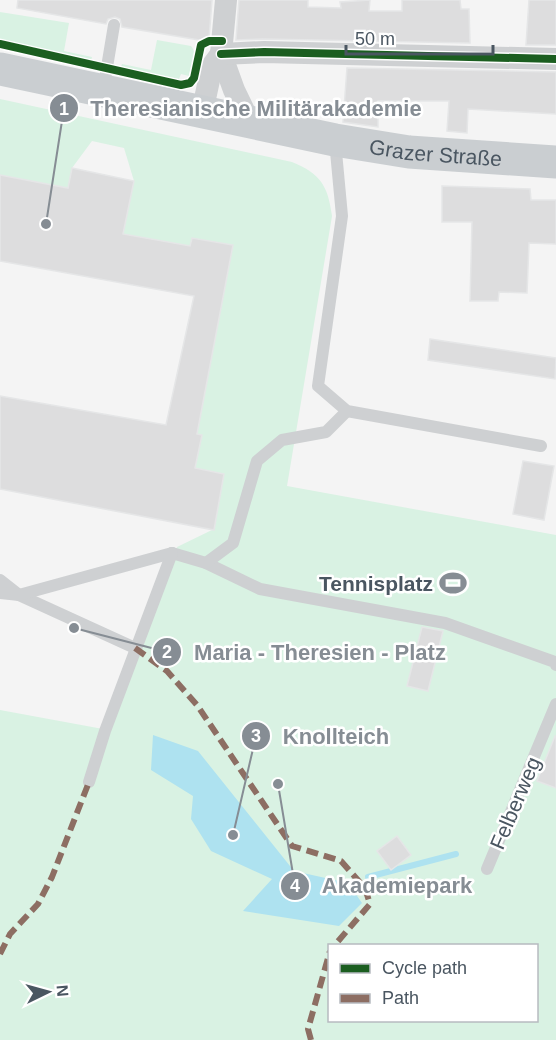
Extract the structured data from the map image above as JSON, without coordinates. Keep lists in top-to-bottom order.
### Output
{
  "streets": {
    "main road": ["Grazer Straße"],
    "lane": ["Felberweg"]
  },
  "places": {
    "other": [
      "Theresianische Militärakademie",
      "Maria - Theresien - Platz",
      "Akademiepark",
      "Knollteich"
    ],
    "sports": ["Tennisplatz"]
  },
  "legend": ["Cycle path", "Path"],
  "scale_bar": "50 m",
  "north": "right"
}
